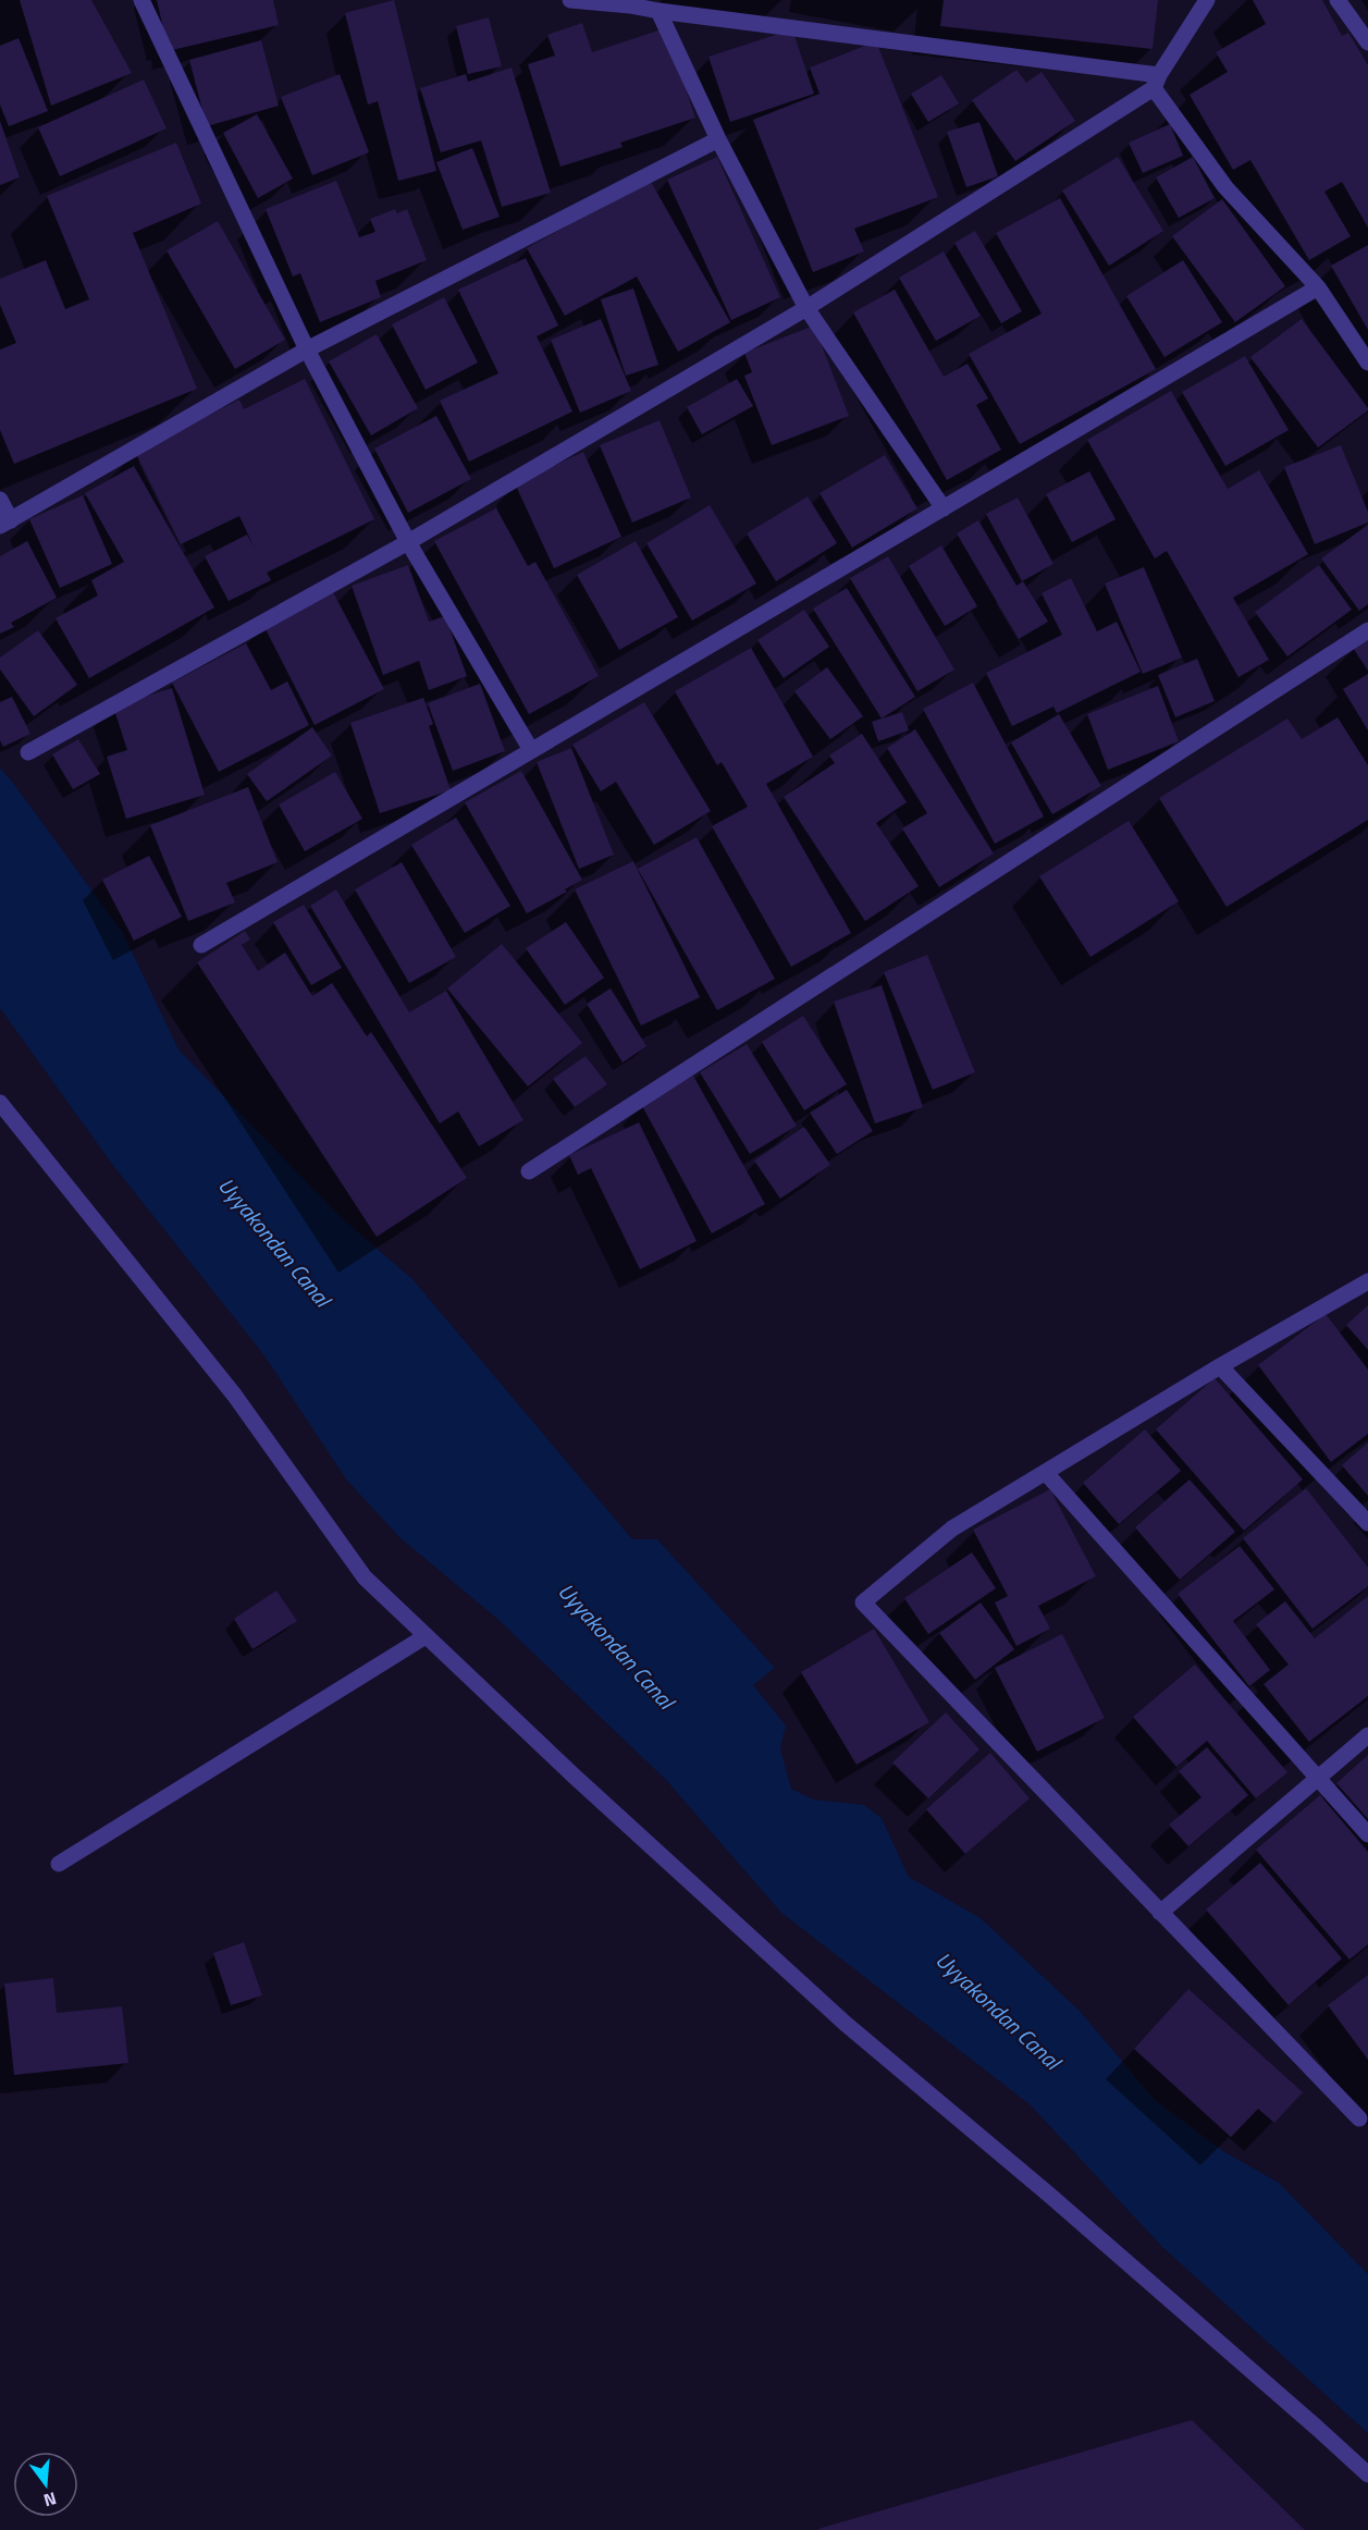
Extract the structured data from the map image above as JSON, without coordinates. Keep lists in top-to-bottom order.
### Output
{
  "water": ["Uyyakondan Canal"],
  "north": "bottom"
}
